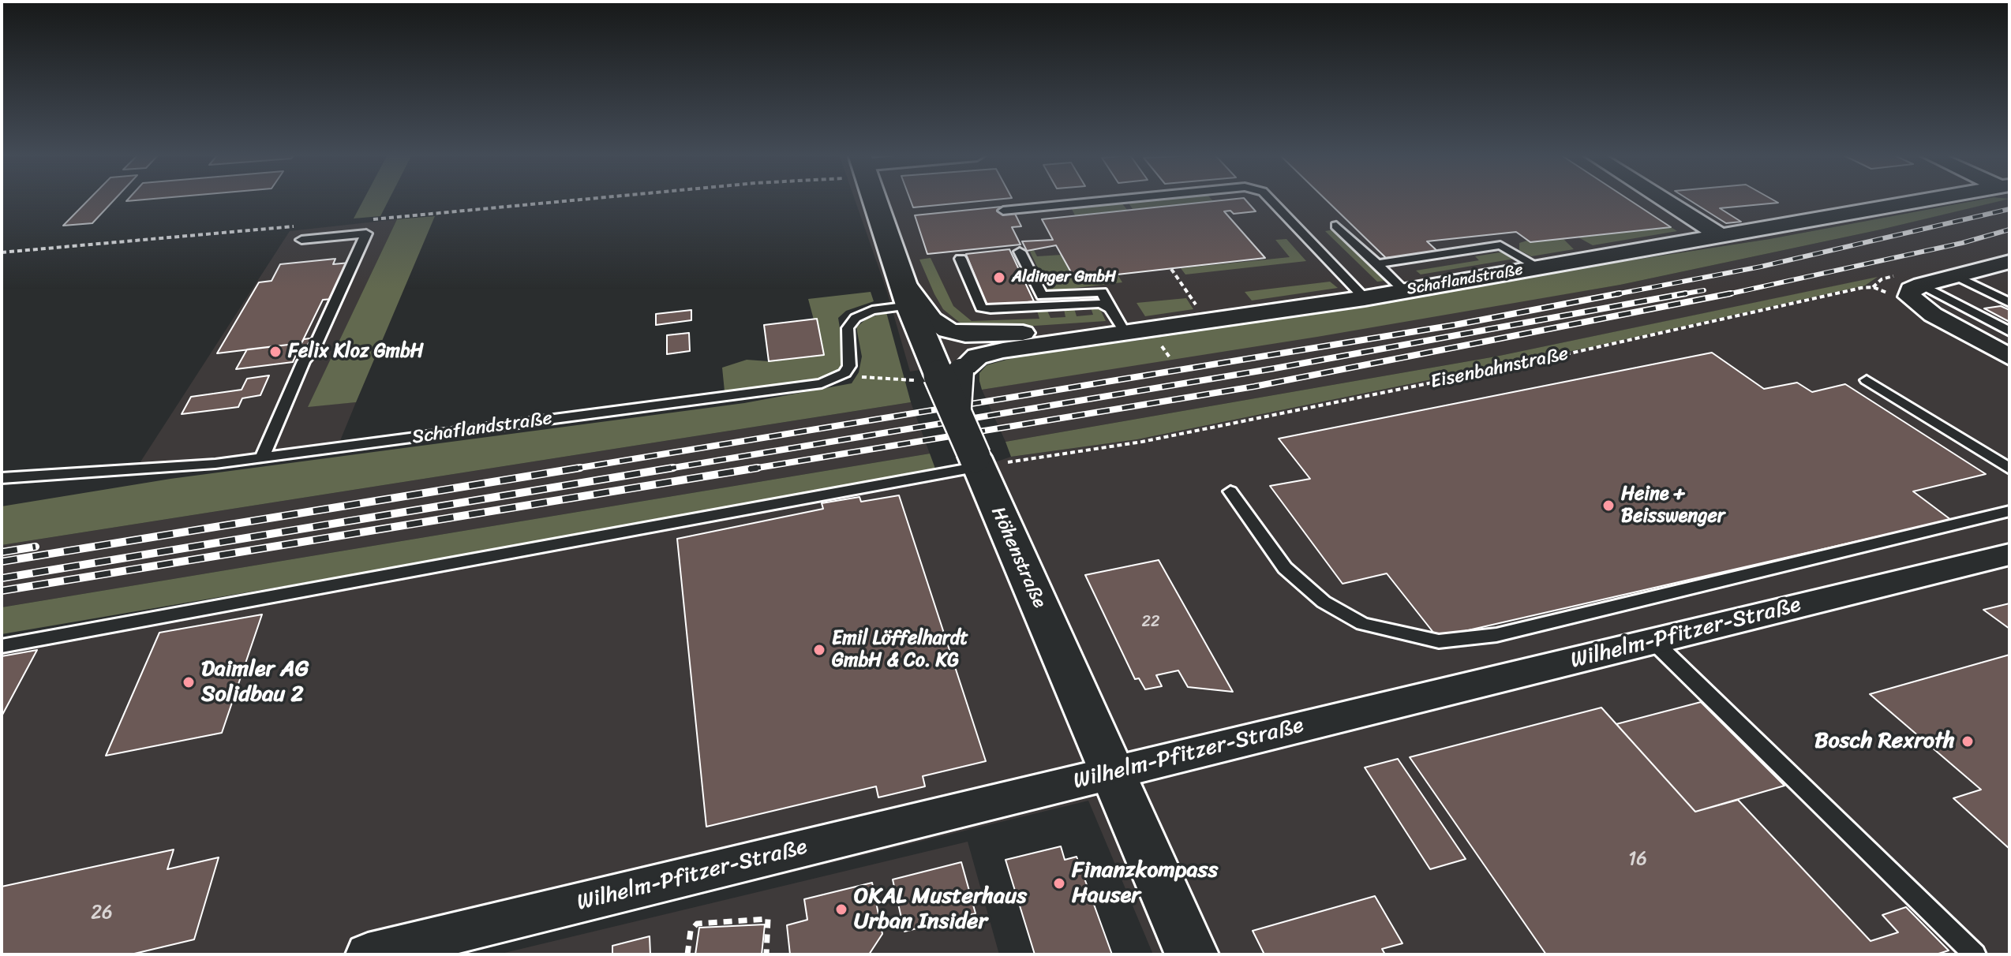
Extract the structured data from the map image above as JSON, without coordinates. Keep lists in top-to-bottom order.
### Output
{
  "streets": {
    "main road": ["Höhenstraße"],
    "street": ["Schaflandstraße", "Wilhelm-Pfitzer-Straße"],
    "path": ["Eisenbahnstraße"]
  },
  "crossings": [
    ["Schaflandstraße", "Höhenstraße"],
    ["Eisenbahnstraße", "Höhenstraße"],
    ["Höhenstraße", "Wilhelm-Pfitzer-Straße"]
  ],
  "places": [
    "Aldinger GmbH",
    "Felix Kloz GmbH",
    "Heine + Beisswenger",
    "Emil Löffelhardt GmbH & Co. KG",
    "Daimler AG Solidbau 2",
    "Bosch Rexroth",
    "Finanzkompass Hauser",
    "OKAL Musterhaus Urban Insider"
  ],
  "house_numbers": ["22", "16", "26"]
}
